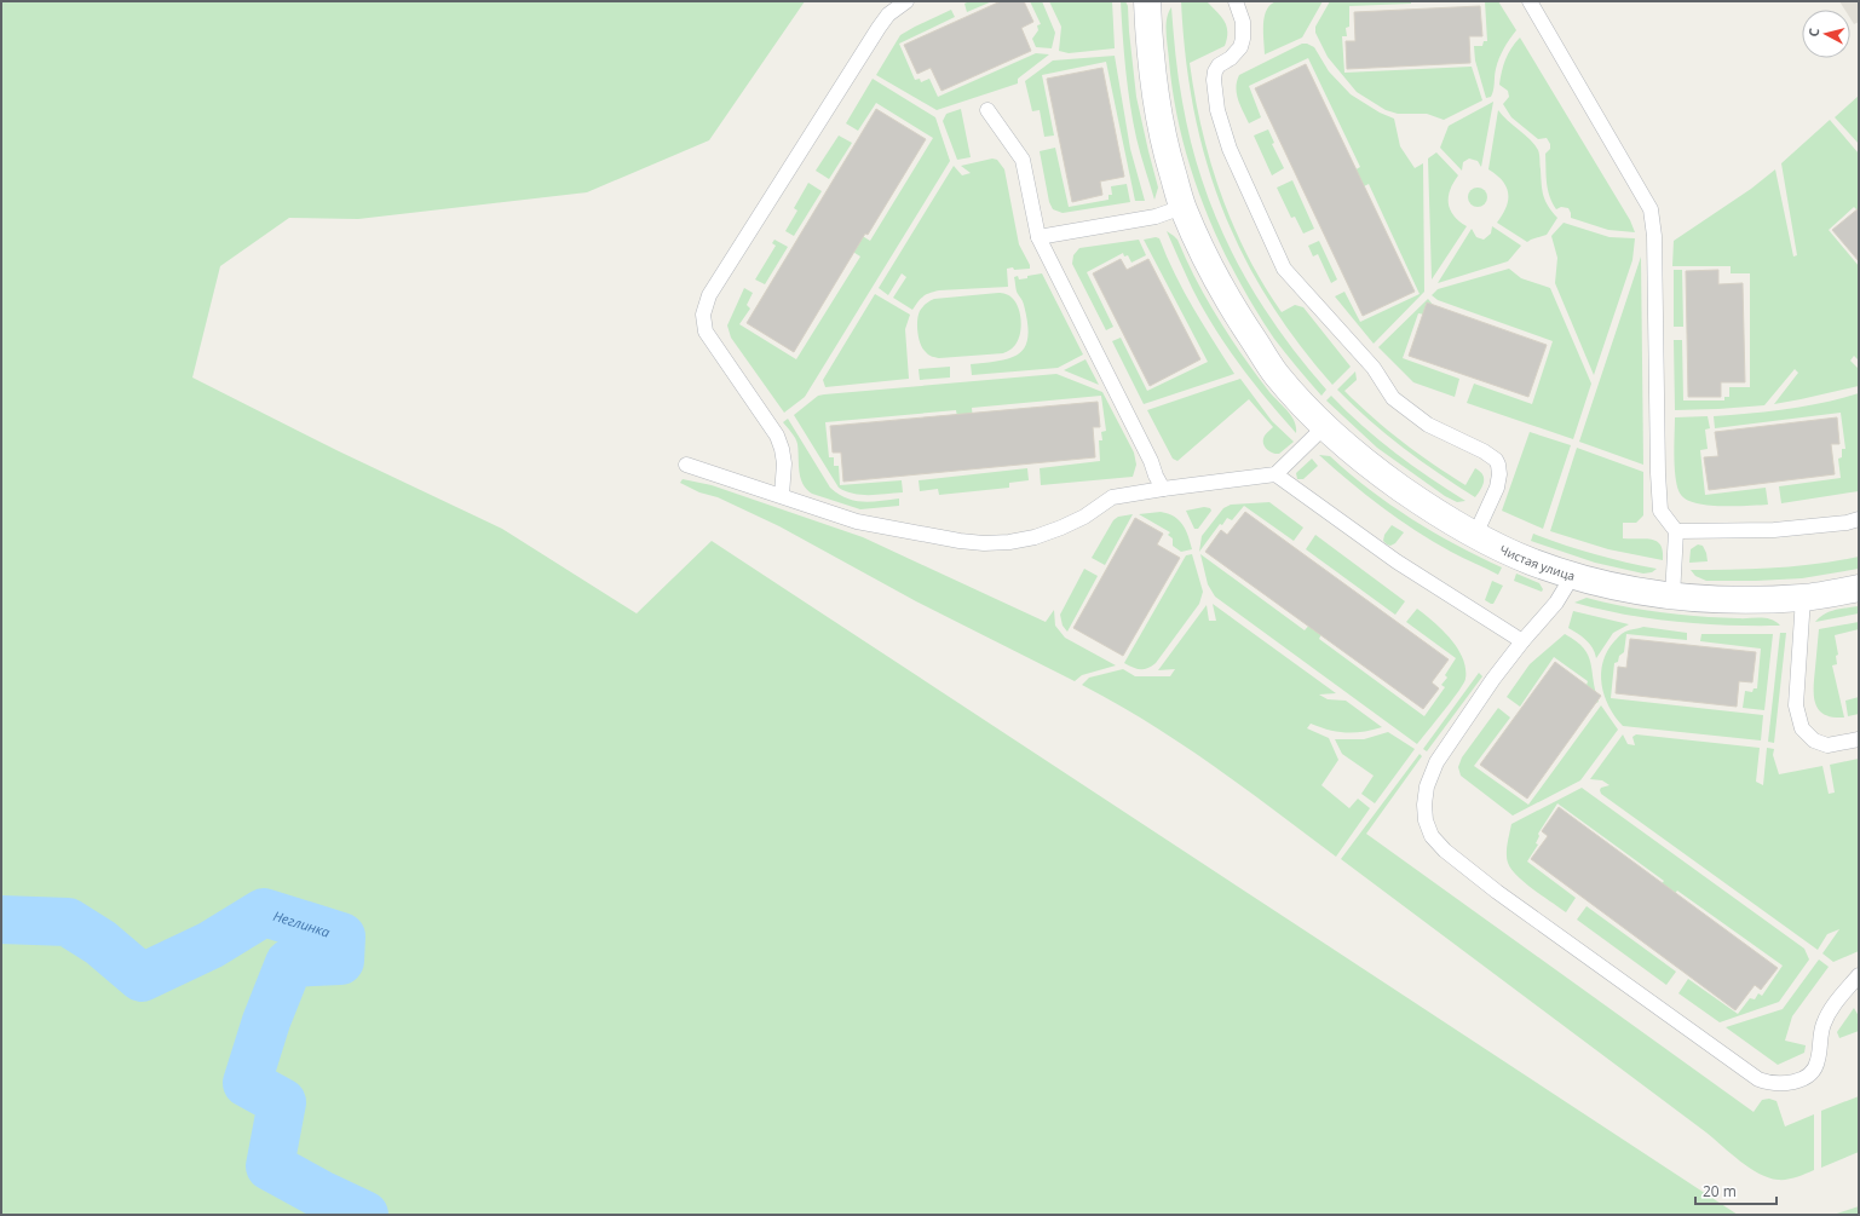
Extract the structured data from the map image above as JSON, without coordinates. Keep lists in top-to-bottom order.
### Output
{
  "streets": {
    "street": ["Чистая улица"]
  },
  "water": ["Неглинка"],
  "scale_bar": "20 m",
  "north": "left"
}
